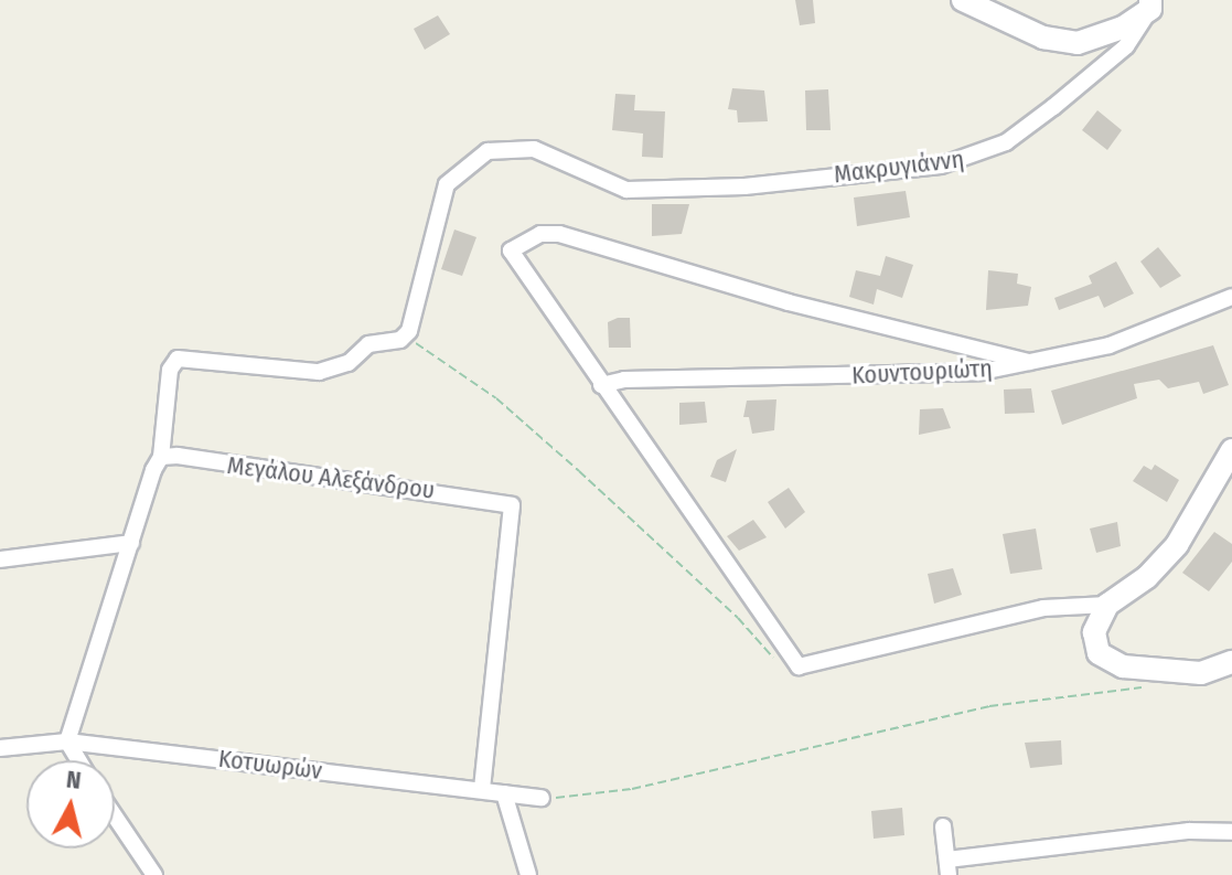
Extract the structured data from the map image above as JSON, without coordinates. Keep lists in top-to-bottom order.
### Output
{
  "streets": {
    "street": [
      "Μακρυγιάννη",
      "Κουντουριώτη",
      "Μεγάλου Αλεξάνδρου",
      "Κοτυωρών"
    ]
  },
  "crossings": [
    ["Μεγάλου Αλεξάνδρου", "Κοτυωρών"]
  ],
  "north": "top"
}
